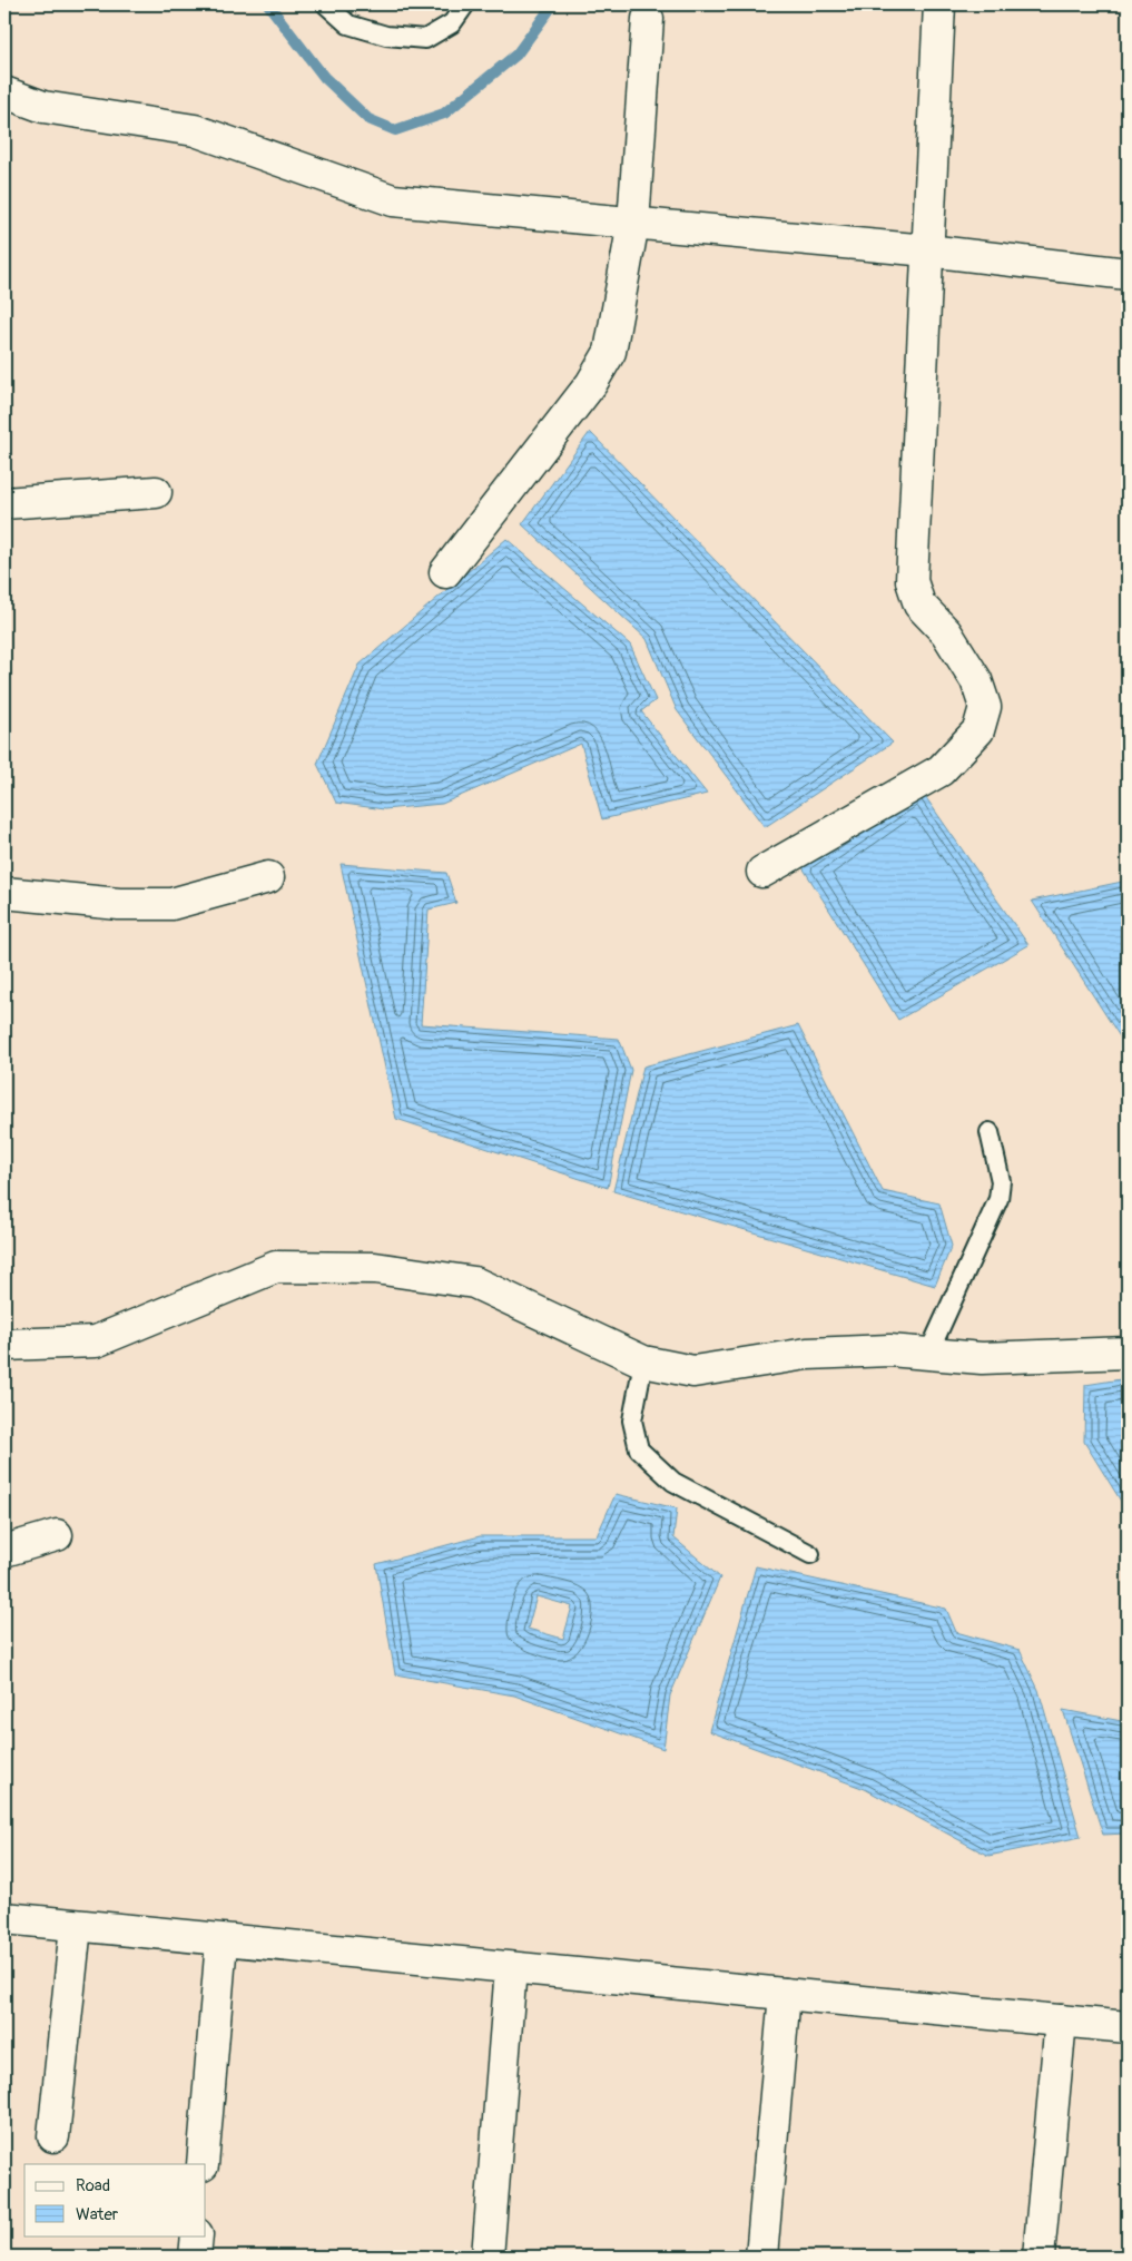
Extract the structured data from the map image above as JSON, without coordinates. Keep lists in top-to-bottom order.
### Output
{
  "legend": ["Road", "Water"]
}
